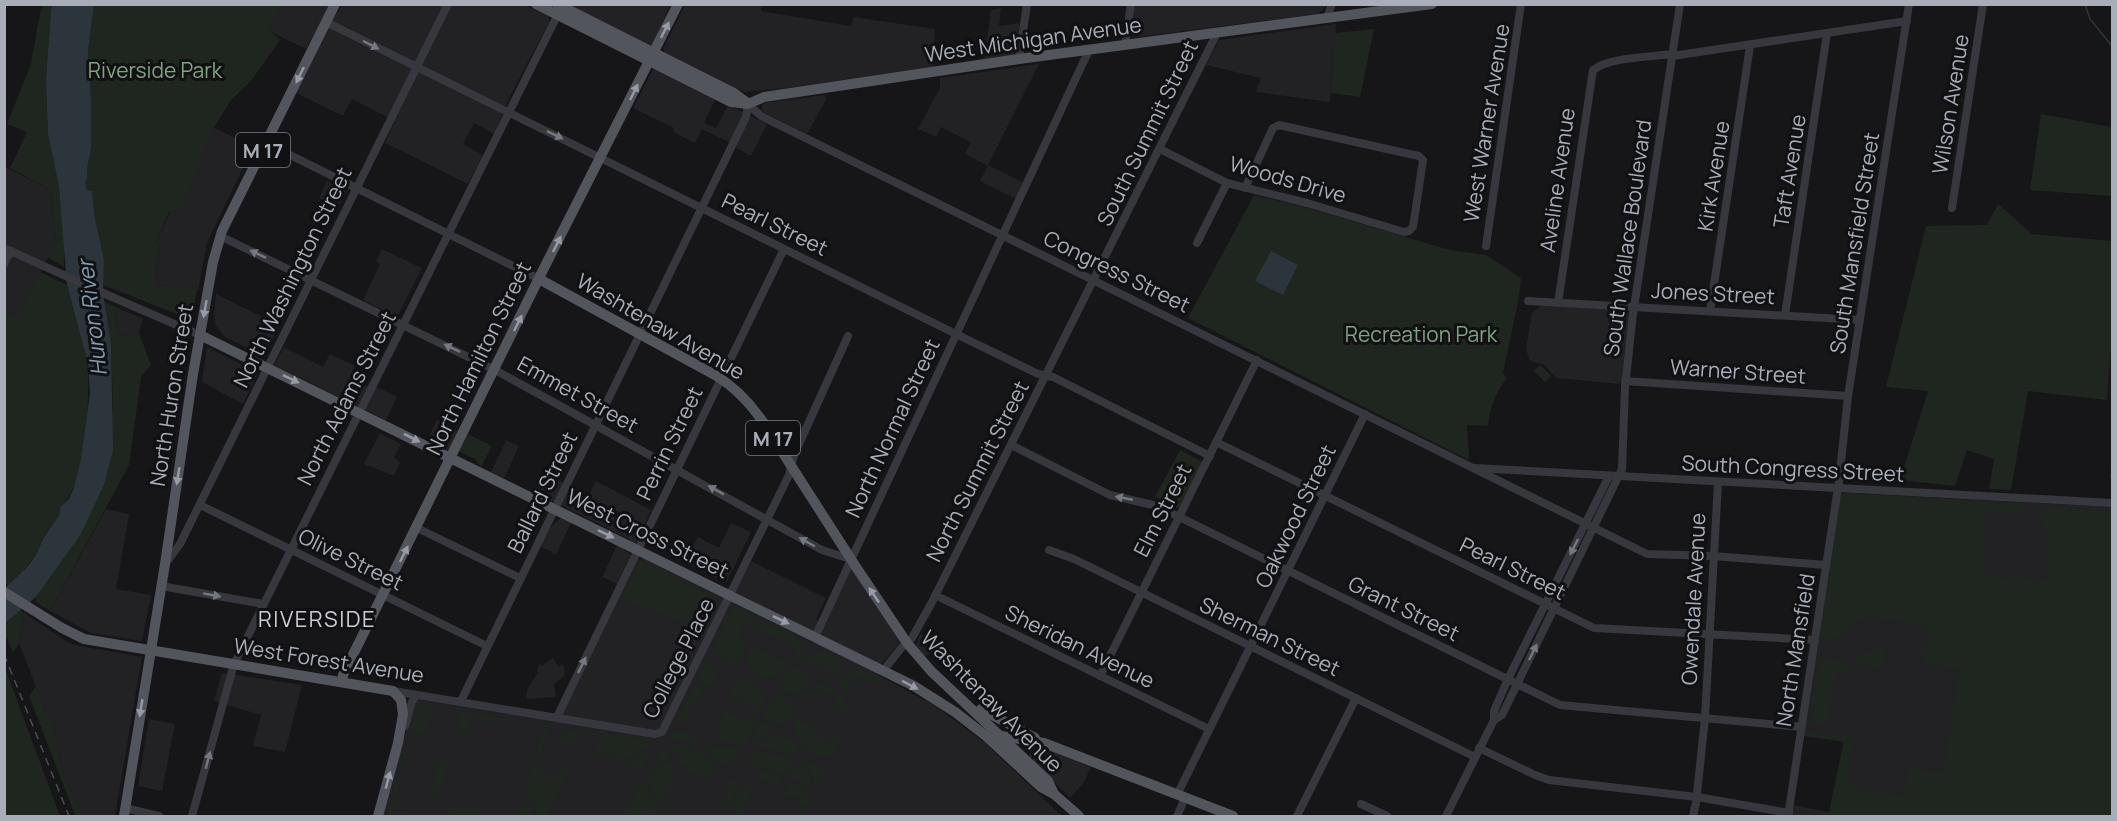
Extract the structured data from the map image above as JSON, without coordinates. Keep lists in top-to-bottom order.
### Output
{
  "streets": {
    "main road": [
      "West Michigan Avenue",
      "M 17",
      "Washtenaw Avenue",
      "North Hamilton Street",
      "North Huron Street",
      "West Cross Street",
      "West Forest Avenue"
    ],
    "street": [
      "Wilson Avenue",
      "West Warner Avenue",
      "South Summit Street",
      "Taft Avenue",
      "Kirk Avenue",
      "Woods Drive",
      "Aveline Avenue",
      "Pearl Street",
      "South Wallace Boulevard",
      "South Mansfield Street",
      "Congress Street",
      "North Washington Street",
      "Jones Street",
      "Warner Street",
      "Emmet Street",
      "North Adams Street",
      "North Normal Street",
      "Perrin Street",
      "South Congress Street",
      "North Summit Street",
      "Ballard Street",
      "Elm Street",
      "Oakwood Street",
      "Olive Street",
      "Owendale Avenue",
      "Grant Street",
      "Sherman Street",
      "Sheridan Avenue",
      "North Mansfield",
      "College Place"
    ]
  },
  "crossings": [
    ["West Michigan Avenue", "South Summit Street"],
    ["West Michigan Avenue", "Congress Street"],
    ["West Michigan Avenue", "North Normal Street"],
    ["West Michigan Avenue", "Ballard Street"],
    ["South Summit Street", "Woods Drive"],
    ["South Summit Street", "Congress Street"],
    ["South Summit Street", "North Summit Street"],
    ["Taft Avenue", "Jones Street"],
    ["Kirk Avenue", "Jones Street"],
    ["Aveline Avenue", "South Wallace Boulevard"],
    ["Aveline Avenue", "Jones Street"],
    ["Pearl Street", "North Washington Street"],
    ["Pearl Street", "North Hamilton Street"],
    ["Pearl Street", "North Huron Street"],
    ["Pearl Street", "North Adams Street"],
    ["Pearl Street", "North Normal Street"],
    ["Pearl Street", "Perrin Street"],
    ["Pearl Street", "North Summit Street"],
    ["Pearl Street", "Ballard Street"],
    ["Pearl Street", "Elm Street"],
    ["Pearl Street", "Oakwood Street"],
    ["Pearl Street", "Owendale Avenue"],
    ["Pearl Street", "North Mansfield"],
    ["South Wallace Boulevard", "Congress Street"],
    ["South Wallace Boulevard", "Jones Street"],
    ["South Wallace Boulevard", "Warner Street"],
    ["South Wallace Boulevard", "South Congress Street"],
    ["South Mansfield Street", "Jones Street"],
    ["South Mansfield Street", "Warner Street"],
    ["South Mansfield Street", "South Congress Street"],
    ["South Mansfield Street", "North Mansfield"],
    ["Congress Street", "North Normal Street"],
    ["Congress Street", "South Congress Street"],
    ["Congress Street", "North Summit Street"],
    ["Congress Street", "Ballard Street"],
    ["Congress Street", "Elm Street"],
    ["Congress Street", "Oakwood Street"],
    ["Congress Street", "Owendale Avenue"],
    ["Congress Street", "North Mansfield"],
    ["North Washington Street", "Washtenaw Avenue"],
    ["North Washington Street", "Emmet Street"],
    ["North Washington Street", "North Huron Street"],
    ["North Washington Street", "West Cross Street"],
    ["North Washington Street", "Olive Street"],
    ["Washtenaw Avenue", "North Hamilton Street"],
    ["Washtenaw Avenue", "Emmet Street"],
    ["Washtenaw Avenue", "North Huron Street"],
    ["Washtenaw Avenue", "North Adams Street"],
    ["Washtenaw Avenue", "North Normal Street"],
    ["Washtenaw Avenue", "Perrin Street"],
    ["Washtenaw Avenue", "North Summit Street"],
    ["Washtenaw Avenue", "Ballard Street"],
    ["Washtenaw Avenue", "West Cross Street"],
    ["Washtenaw Avenue", "College Place"],
    ["North Hamilton Street", "Emmet Street"],
    ["North Hamilton Street", "West Cross Street"],
    ["North Hamilton Street", "Olive Street"],
    ["North Hamilton Street", "West Forest Avenue"],
    ["Emmet Street", "North Huron Street"],
    ["Emmet Street", "North Adams Street"],
    ["Emmet Street", "North Normal Street"],
    ["Emmet Street", "Perrin Street"],
    ["Emmet Street", "Ballard Street"],
    ["Emmet Street", "College Place"],
    ["North Huron Street", "West Cross Street"],
    ["North Huron Street", "West Forest Avenue"],
    ["North Adams Street", "West Cross Street"],
    ["North Adams Street", "Olive Street"],
    ["North Adams Street", "West Forest Avenue"],
    ["North Normal Street", "West Cross Street"],
    ["Perrin Street", "West Cross Street"],
    ["Perrin Street", "West Forest Avenue"],
    ["South Congress Street", "Owendale Avenue"],
    ["South Congress Street", "North Mansfield"],
    ["North Summit Street", "West Cross Street"],
    ["North Summit Street", "Grant Street"],
    ["North Summit Street", "Sheridan Avenue"],
    ["Ballard Street", "West Cross Street"],
    ["Ballard Street", "Olive Street"],
    ["Ballard Street", "West Forest Avenue"],
    ["Elm Street", "Grant Street"],
    ["Elm Street", "Sherman Street"],
    ["Elm Street", "Sheridan Avenue"],
    ["Oakwood Street", "Grant Street"],
    ["Oakwood Street", "Sherman Street"],
    ["Oakwood Street", "Sheridan Avenue"],
    ["West Cross Street", "College Place"],
    ["Owendale Avenue", "Grant Street"],
    ["Grant Street", "North Mansfield"],
    ["College Place", "West Forest Avenue"]
  ],
  "one_way": [
    "North Hamilton Street",
    "Emmet Street",
    "North Huron Street",
    "Perrin Street",
    "West Cross Street"
  ],
  "districts": ["RIVERSIDE"],
  "water": ["Huron River"],
  "parks": ["Riverside Park", "Recreation Park"]
}
